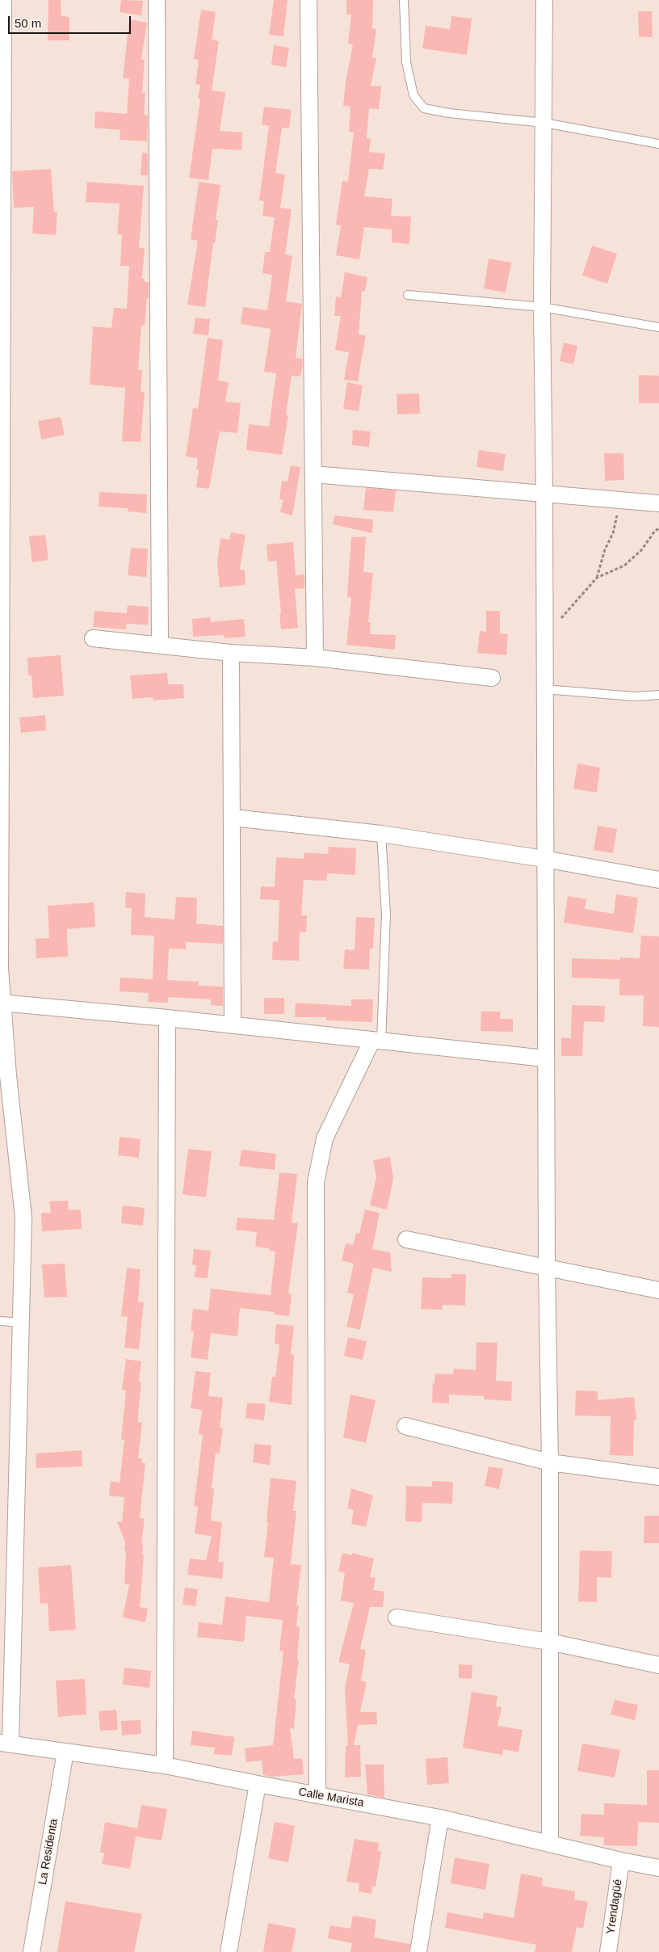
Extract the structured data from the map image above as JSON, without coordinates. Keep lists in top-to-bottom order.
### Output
{
  "streets": {
    "street": ["Calle Marista", "La Residenta", "Yrendagüé"]
  },
  "crossings": [
    ["Calle Marista", "La Residenta"],
    ["Calle Marista", "Yrendagüé"]
  ],
  "scale_bar": "50 m"
}
